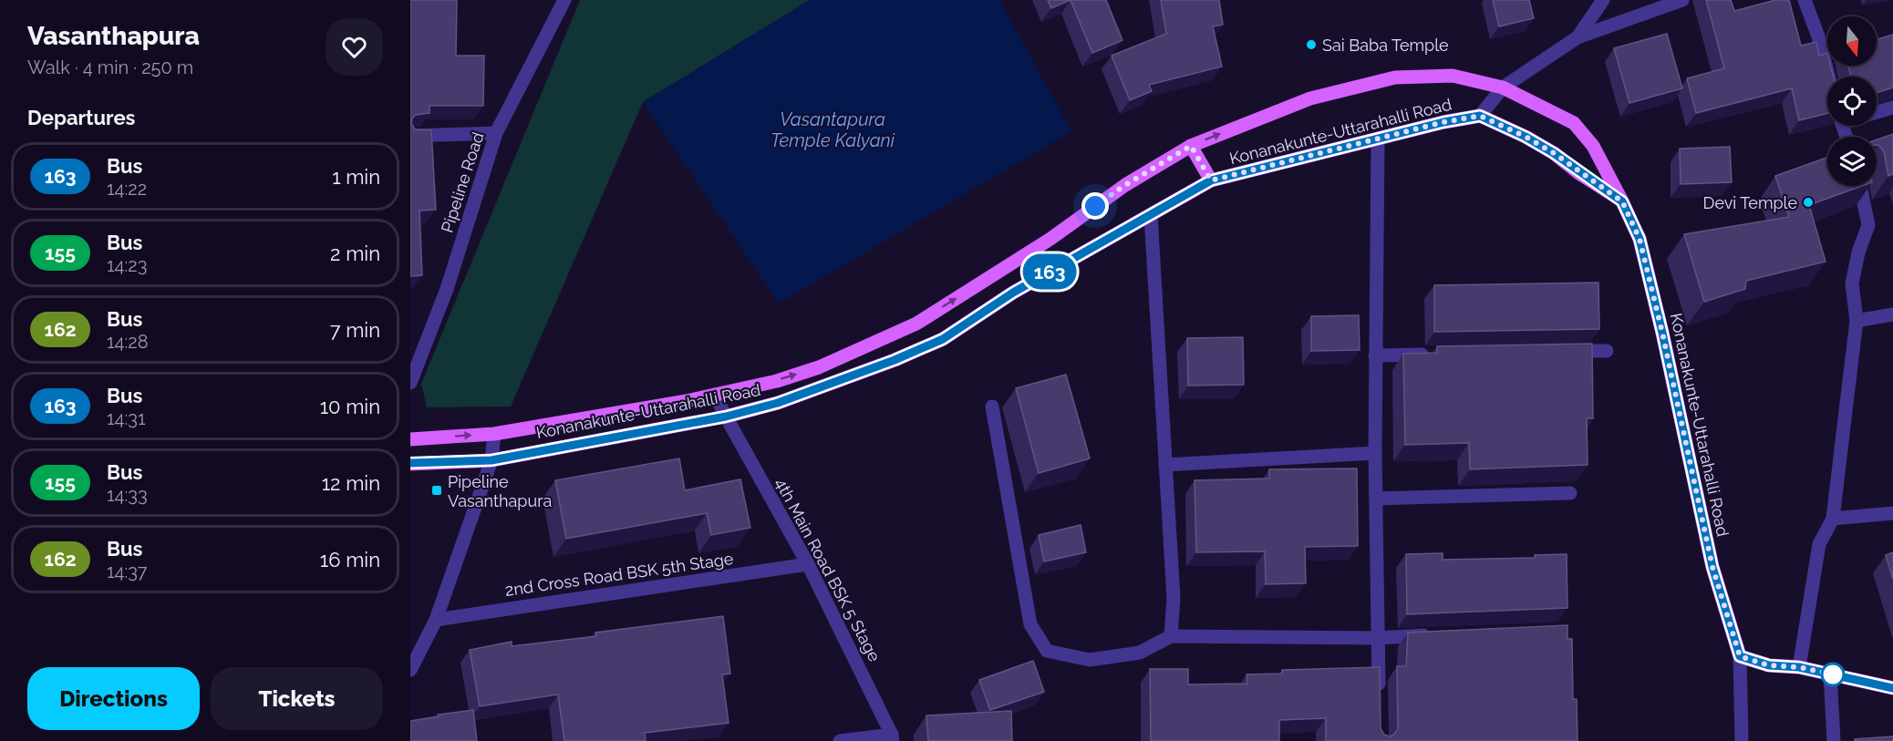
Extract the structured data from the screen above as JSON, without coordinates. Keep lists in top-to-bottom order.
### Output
{
  "streets": {
    "main road": ["Konanakunte-Uttarahalli Road"],
    "street": ["Pipeline Road", "4th Main Road BSK 5 Stage", "2nd Cross Road BSK 5th Stage"]
  },
  "crossings": [
    ["Konanakunte-Uttarahalli Road", "4th Main Road BSK 5 Stage"],
    ["4th Main Road BSK 5 Stage", "2nd Cross Road BSK 5th Stage"]
  ],
  "water": ["Vasantapura Temple Kalyani"],
  "places": {
    "other": ["Sai Baba Temple", "Devi Temple"],
    "transit": ["Pipeline Vasanthapura"]
  },
  "lines": ["bus line 163"],
  "north": "bottom",
  "page": {
    "heading": [
      ["Vasanthapura", "Walk · 4 min · 250 m"],
      "Departures"
    ],
    "on_map": "163",
    "list": [
      {
        "mark": "163",
        "name": "Bus",
        "note": "14:22",
        "value": "1 min"
      },
      {
        "mark": "155",
        "name": "Bus",
        "note": "14:23",
        "value": "2 min"
      },
      {
        "mark": "162",
        "name": "Bus",
        "note": "14:28",
        "value": "7 min"
      },
      {
        "mark": "163",
        "name": "Bus",
        "note": "14:31",
        "value": "10 min"
      },
      {
        "mark": "155",
        "name": "Bus",
        "note": "14:33",
        "value": "12 min"
      },
      {
        "mark": "162",
        "name": "Bus",
        "note": "14:37",
        "value": "16 min"
      }
    ],
    "buttons": ["Directions", "Tickets"]
  }
}
